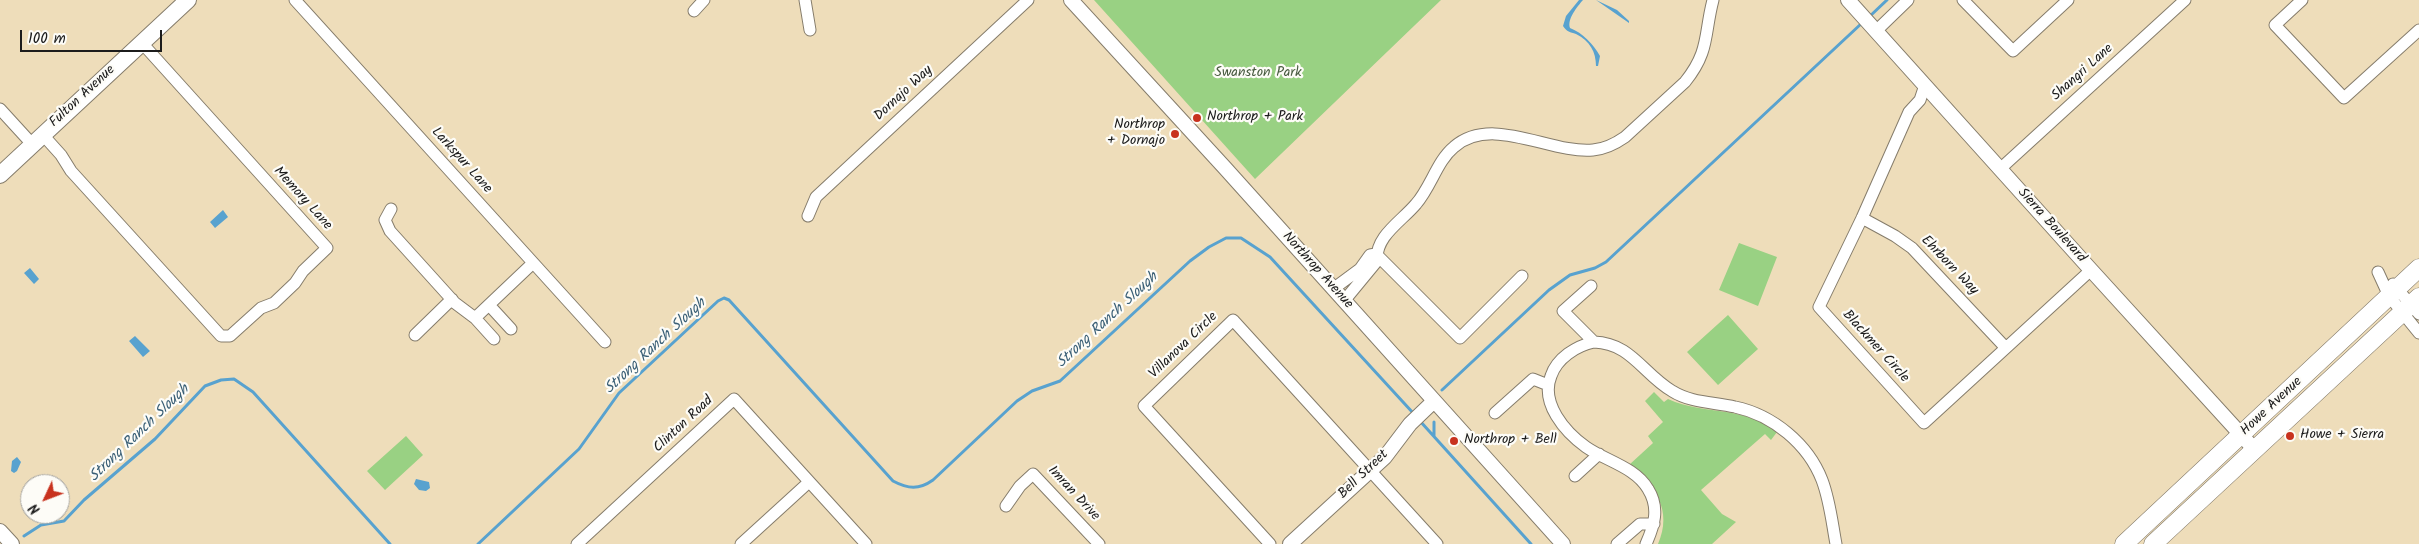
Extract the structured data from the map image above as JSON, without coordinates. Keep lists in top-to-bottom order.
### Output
{
  "streets": {
    "main road": ["Fulton Avenue", "Howe Avenue"],
    "street": [
      "Shangri Lane",
      "Dornajo Way",
      "Larkspur Lane",
      "Memory Lane",
      "Sierra Boulevard",
      "Ehrborn Way",
      "Northrop Avenue",
      "Villanova Circle",
      "Blackmer Circle",
      "Clinton Road",
      "Bell Street",
      "Imran Drive"
    ]
  },
  "crossings": [
    ["Shangri Lane", "Sierra Boulevard"],
    ["Fulton Avenue", "Memory Lane"],
    ["Sierra Boulevard", "Blackmer Circle"],
    ["Sierra Boulevard", "Howe Avenue"],
    ["Ehrborn Way", "Blackmer Circle"],
    ["Northrop Avenue", "Bell Street"],
    ["Villanova Circle", "Bell Street"]
  ],
  "water": ["Strong Ranch Slough"],
  "parks": ["Swanston Park"],
  "places": [
    "Northrop + Park",
    "Northrop + Dornajo",
    "Howe + Sierra",
    "Northrop + Bell"
  ],
  "scale_bar": "100 m",
  "north": "bottom left"
}
